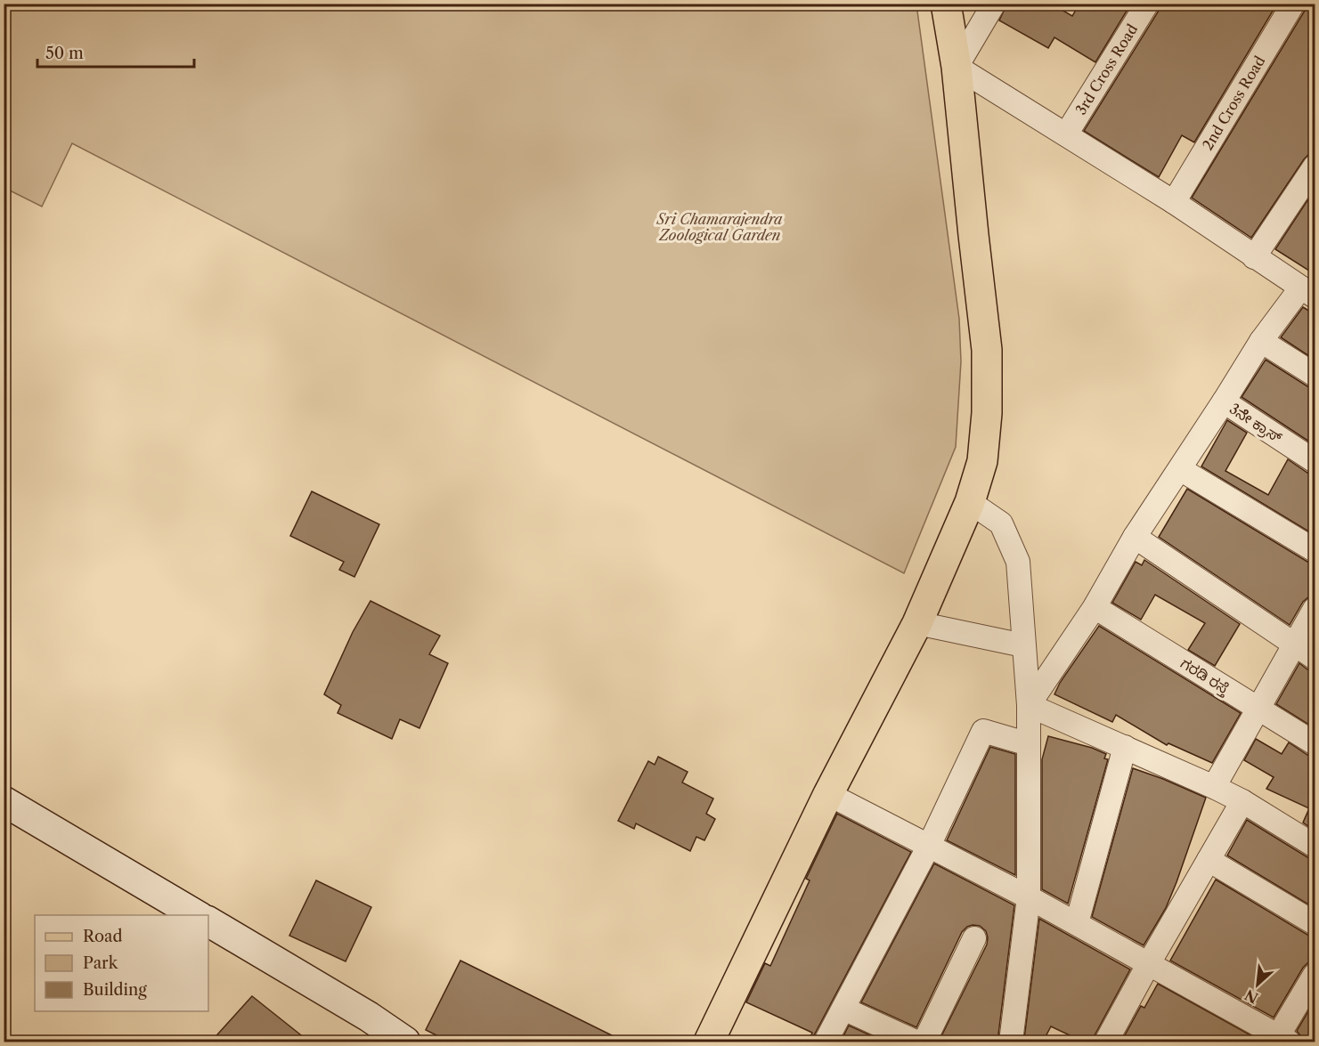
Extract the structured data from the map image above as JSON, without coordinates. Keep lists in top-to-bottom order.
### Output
{
  "streets": {
    "street": [
      "3rd Cross Road",
      "2nd Cross Road",
      "3ನೆೇ ಕ್ರಾಸ್",
      "ಗರಡಿ ರಸ್ತೆ"
    ]
  },
  "parks": ["Sri Chamarajendra Zoological Garden"],
  "legend": ["Road", "Park", "Building"],
  "scale_bar": "50 m",
  "north": "bottom left"
}
